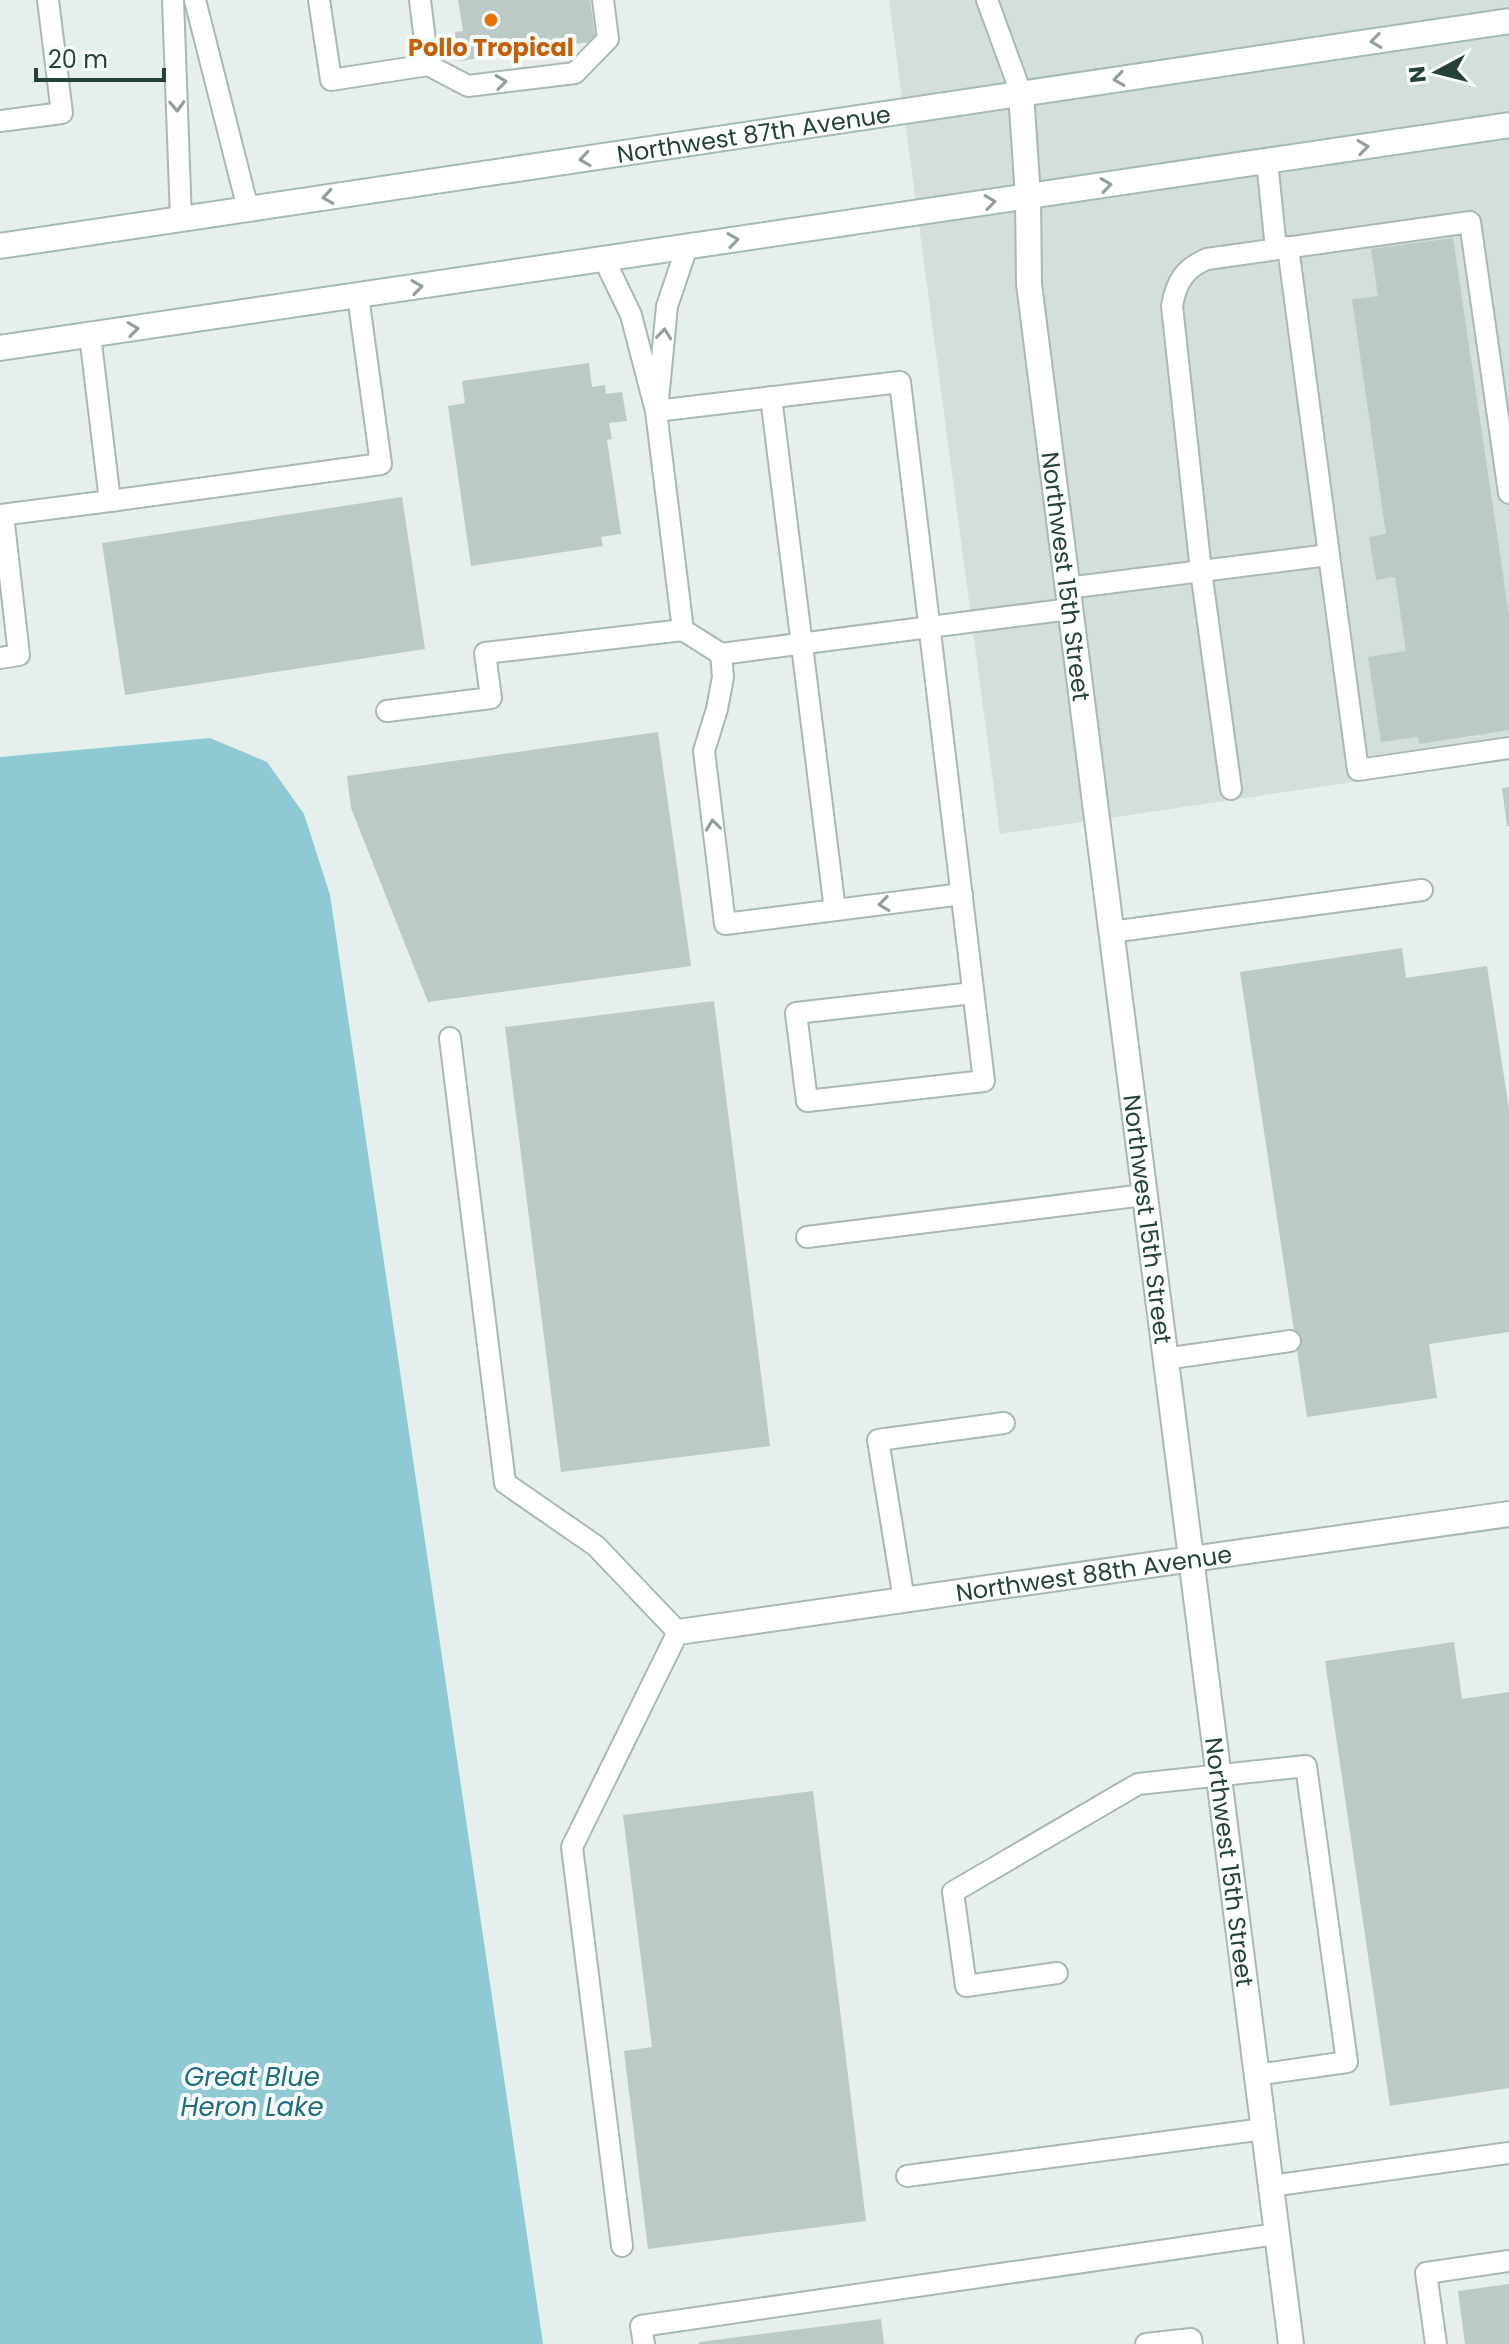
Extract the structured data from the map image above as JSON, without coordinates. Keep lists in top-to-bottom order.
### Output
{
  "streets": {
    "street": ["Northwest 87th Avenue", "Northwest 15th Street", "Northwest 88th Avenue"]
  },
  "crossings": [
    ["Northwest 87th Avenue", "Northwest 15th Street"],
    ["Northwest 15th Street", "Northwest 88th Avenue"]
  ],
  "water": ["Great Blue Heron Lake"],
  "places": ["Pollo Tropical"],
  "scale_bar": "20 m",
  "north": "left"
}
